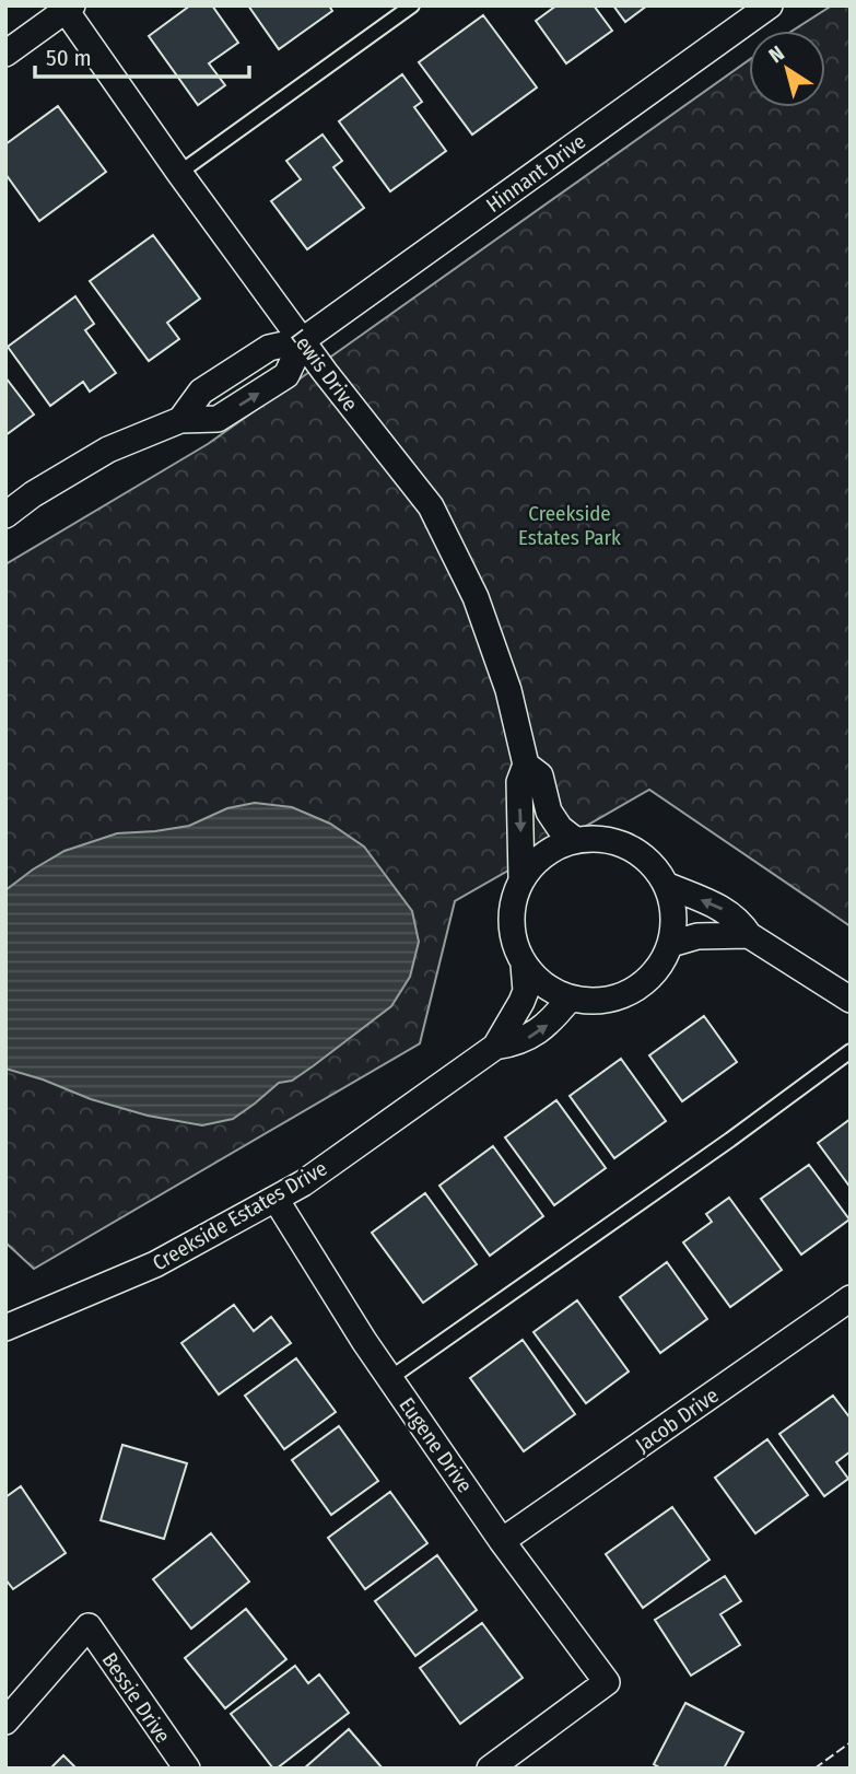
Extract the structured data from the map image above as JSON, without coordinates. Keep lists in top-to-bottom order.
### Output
{
  "streets": {
    "street": [
      "Hinnant Drive",
      "Lewis Drive",
      "Creekside Estates Drive",
      "Jacob Drive",
      "Eugene Drive",
      "Bessie Drive"
    ]
  },
  "crossings": [
    ["Hinnant Drive", "Lewis Drive"],
    ["Lewis Drive", "Creekside Estates Drive"],
    ["Creekside Estates Drive", "Eugene Drive"],
    ["Jacob Drive", "Eugene Drive"]
  ],
  "parks": ["Creekside Estates Park"],
  "scale_bar": "50 m",
  "north": "top left"
}
